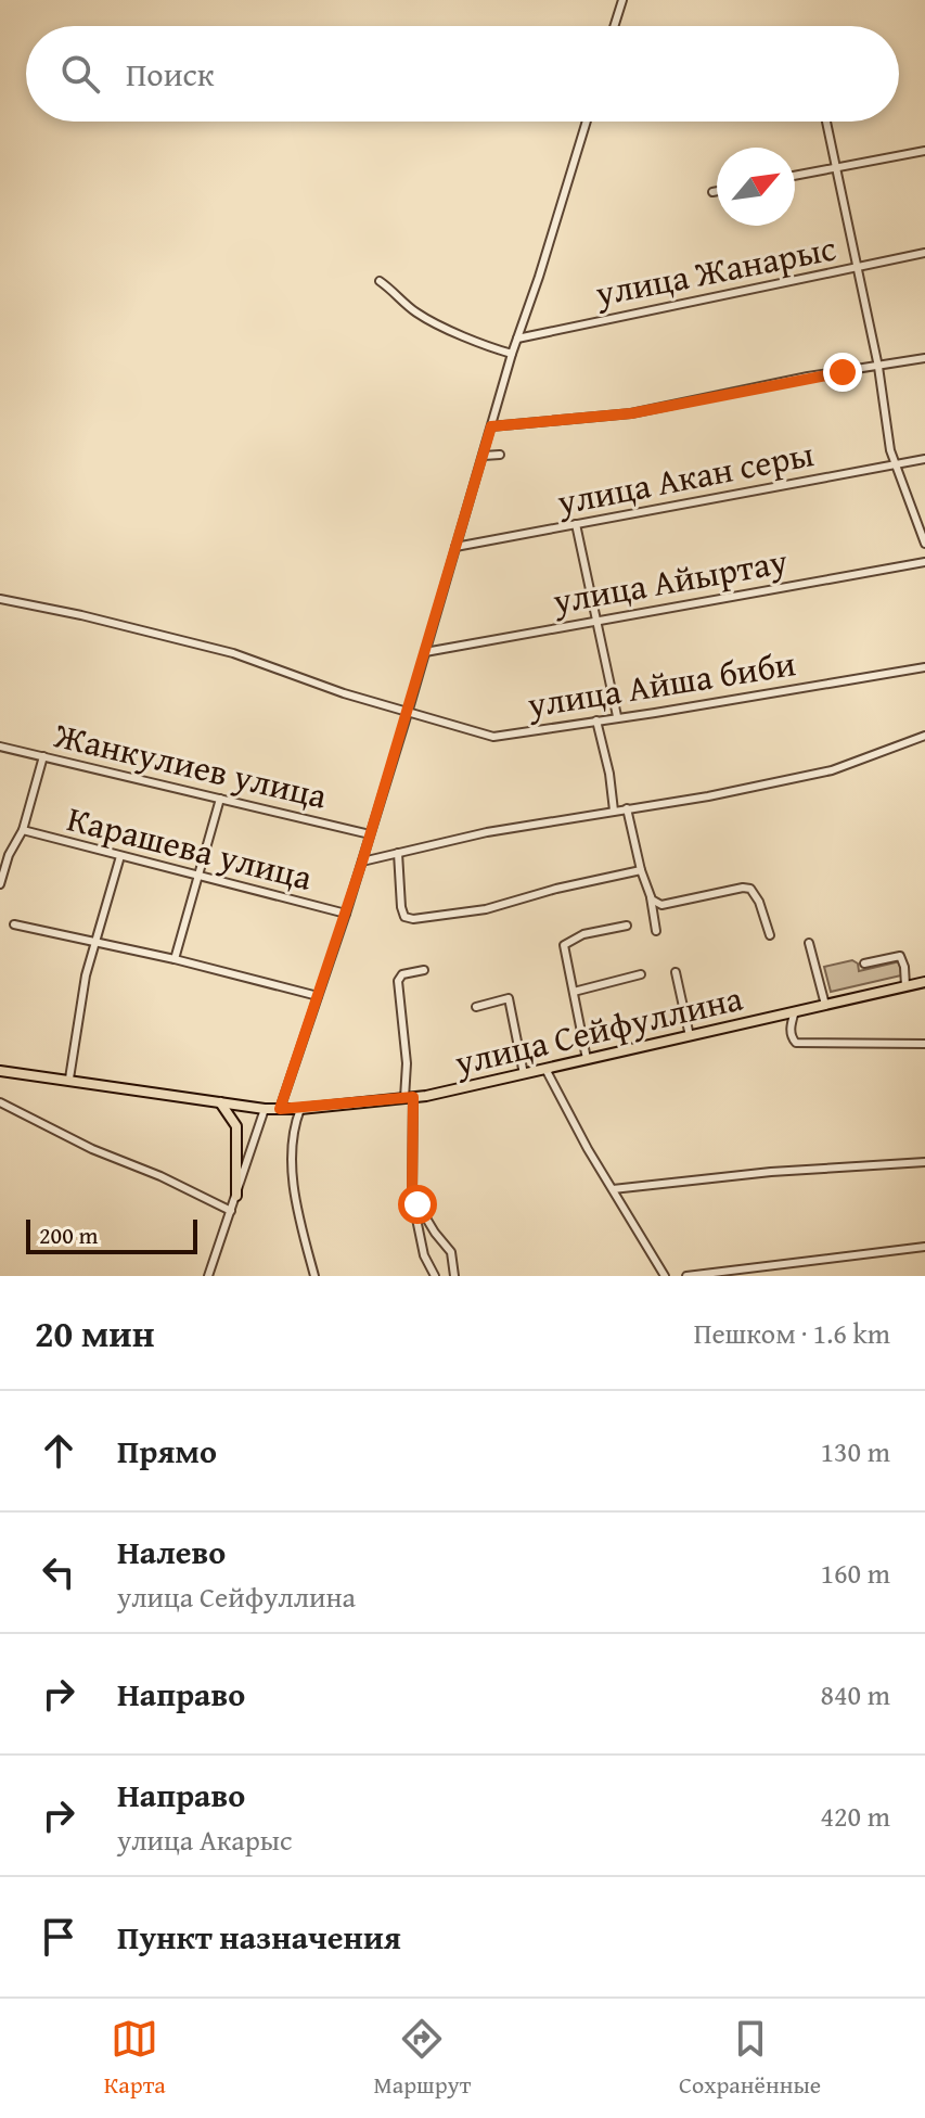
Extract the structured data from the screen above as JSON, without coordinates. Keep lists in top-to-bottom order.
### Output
{
  "streets": {
    "main road": ["улица Сейфуллина"],
    "street": [
      "улица Жанарыс",
      "улица Акан серы",
      "улица Айыртау",
      "улица Айша биби",
      "Жанкулиев улица",
      "Карашева улица"
    ]
  },
  "scale_bar": "200 m",
  "north": "top right",
  "page": {
    "search": "Поиск",
    "scale": "200 m",
    "heading": ["20 мин", "Пешком · 1.6 km"],
    "list": [
      ["Прямо", "130 m"],
      ["Налево", "улица Сейфуллина", "160 m"],
      ["Направо", "840 m"],
      ["Направо", "улица Акарыс", "420 m"],
      "Пункт назначения"
    ],
    "nav": ["Карта", "Маршрут", "Сохранённые"]
  }
}
